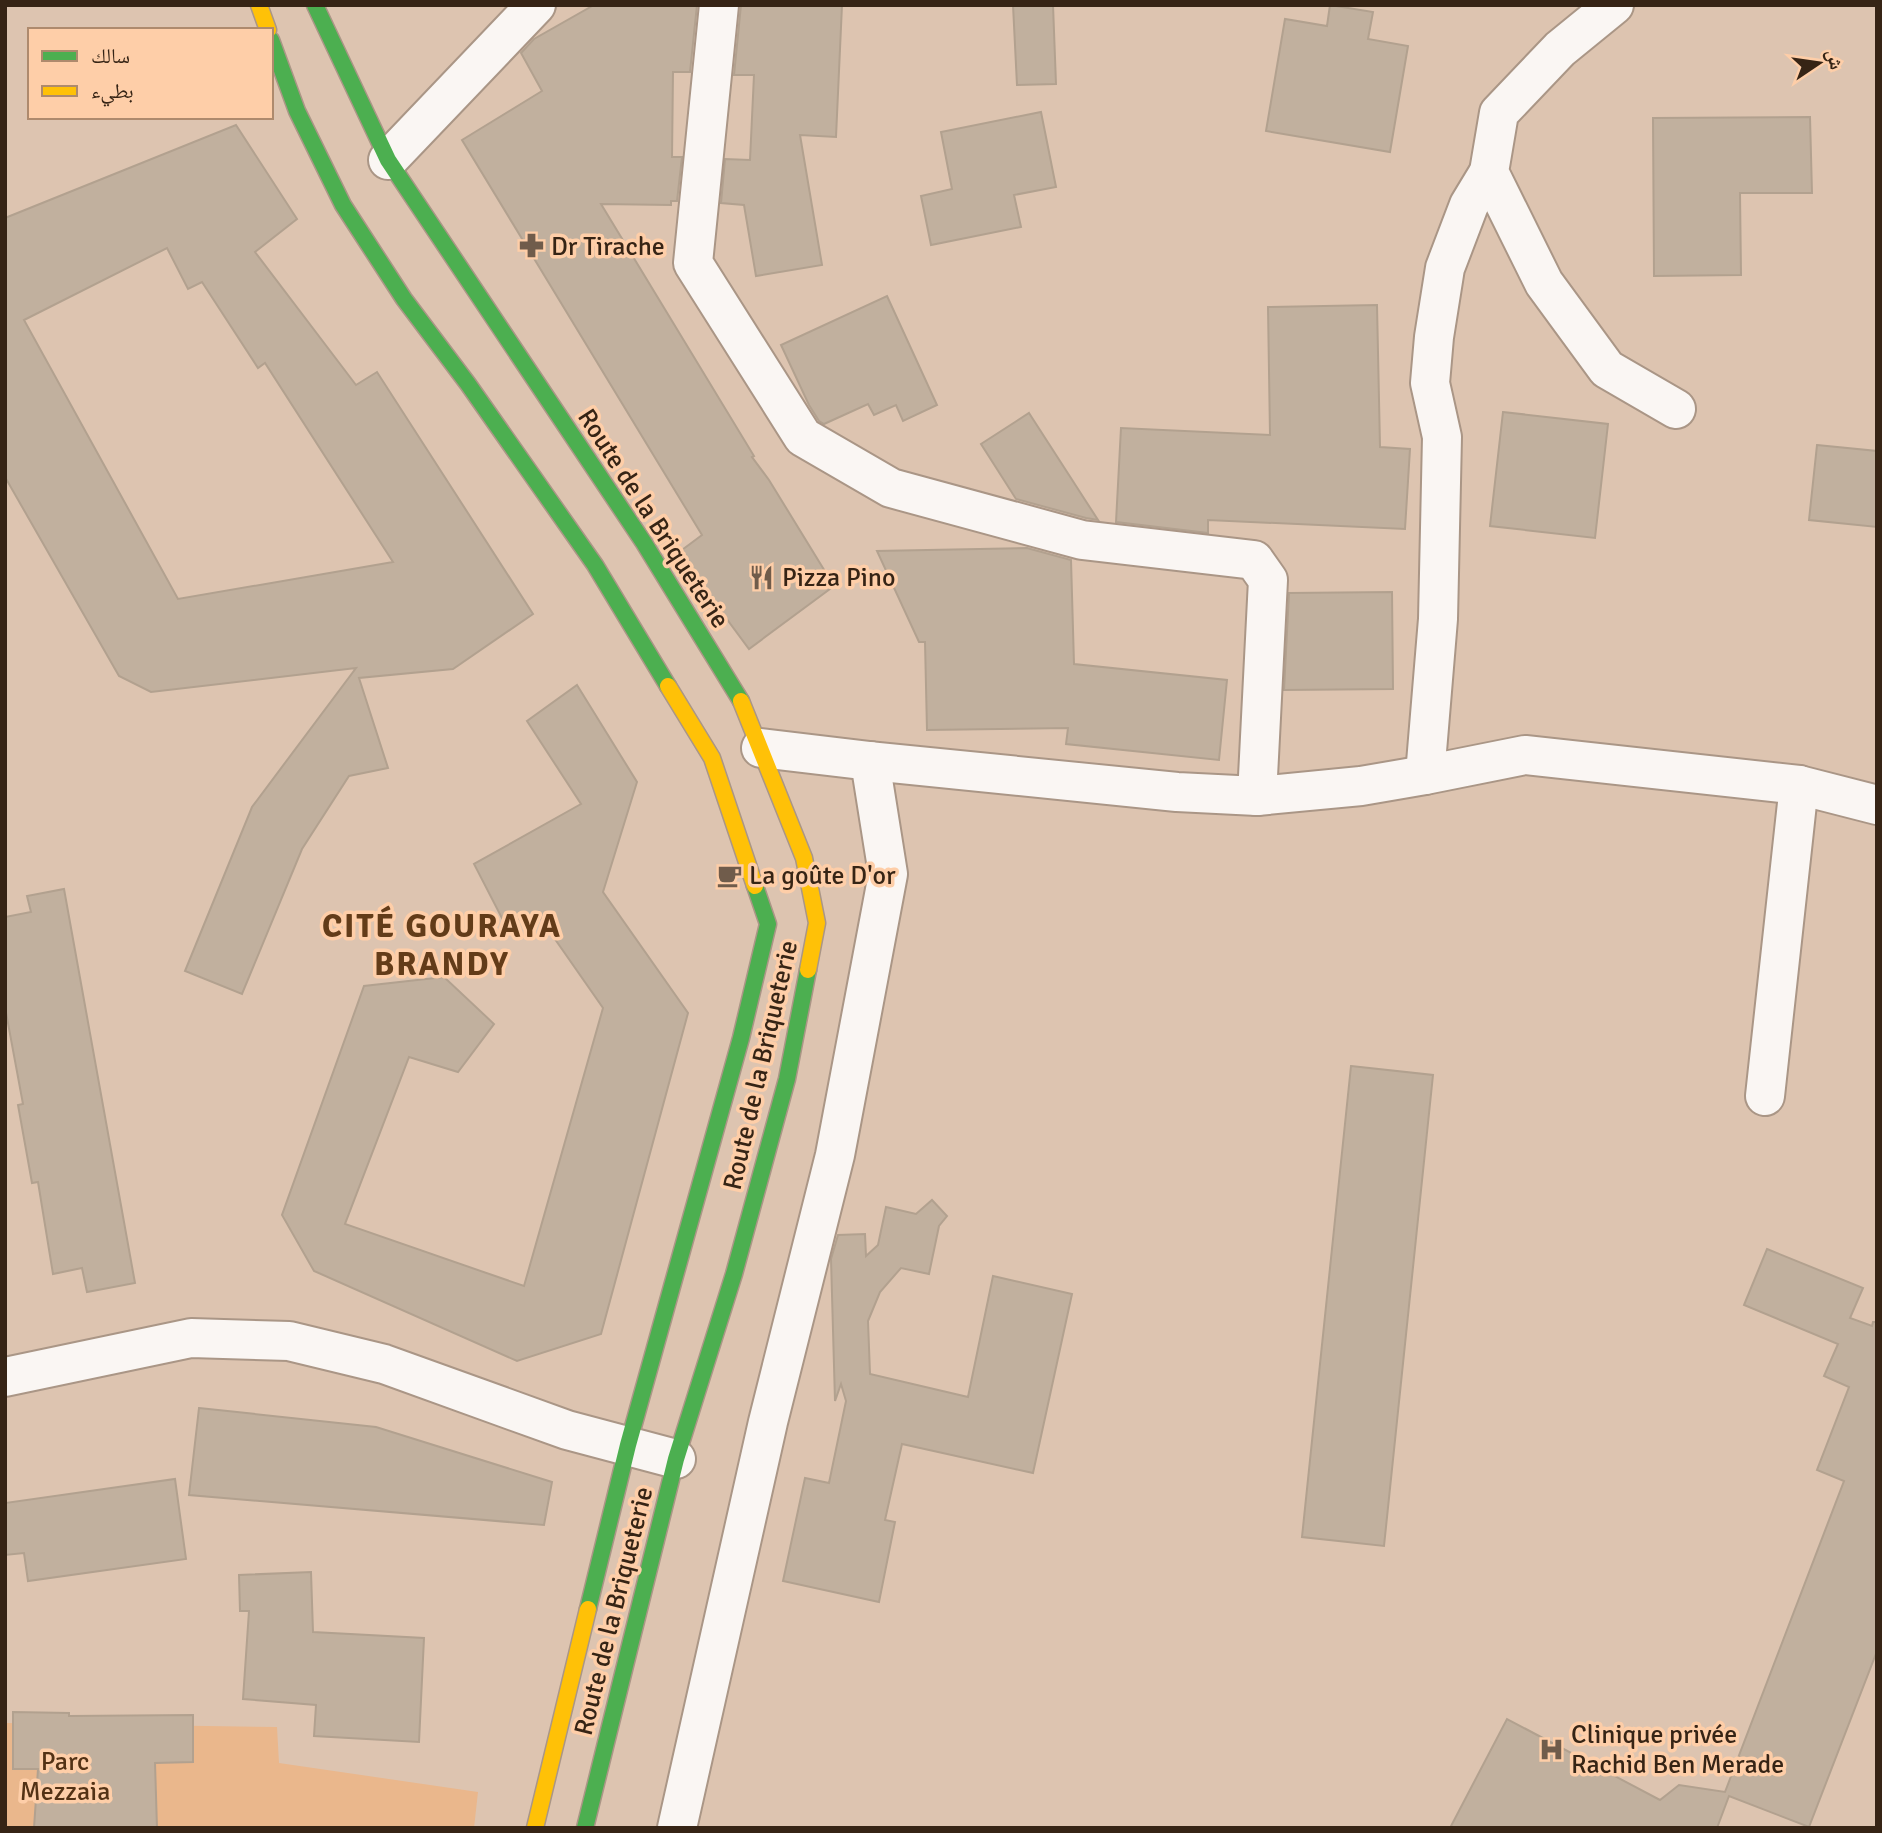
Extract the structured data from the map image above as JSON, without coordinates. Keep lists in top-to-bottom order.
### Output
{
  "streets": {
    "street": ["Route de la Briqueterie"]
  },
  "districts": ["CITÉ GOURAYA BRANDY"],
  "parks": ["Parc Mezzaia"],
  "places": {
    "pharmacy": ["Dr Tirache"],
    "restaurant": ["Pizza Pino"],
    "cafe": ["La goûte D'or"],
    "hospital": ["Clinique privée Rachid Ben Merade"]
  },
  "legend": ["سالك", "بطيء"],
  "north": "right"
}
